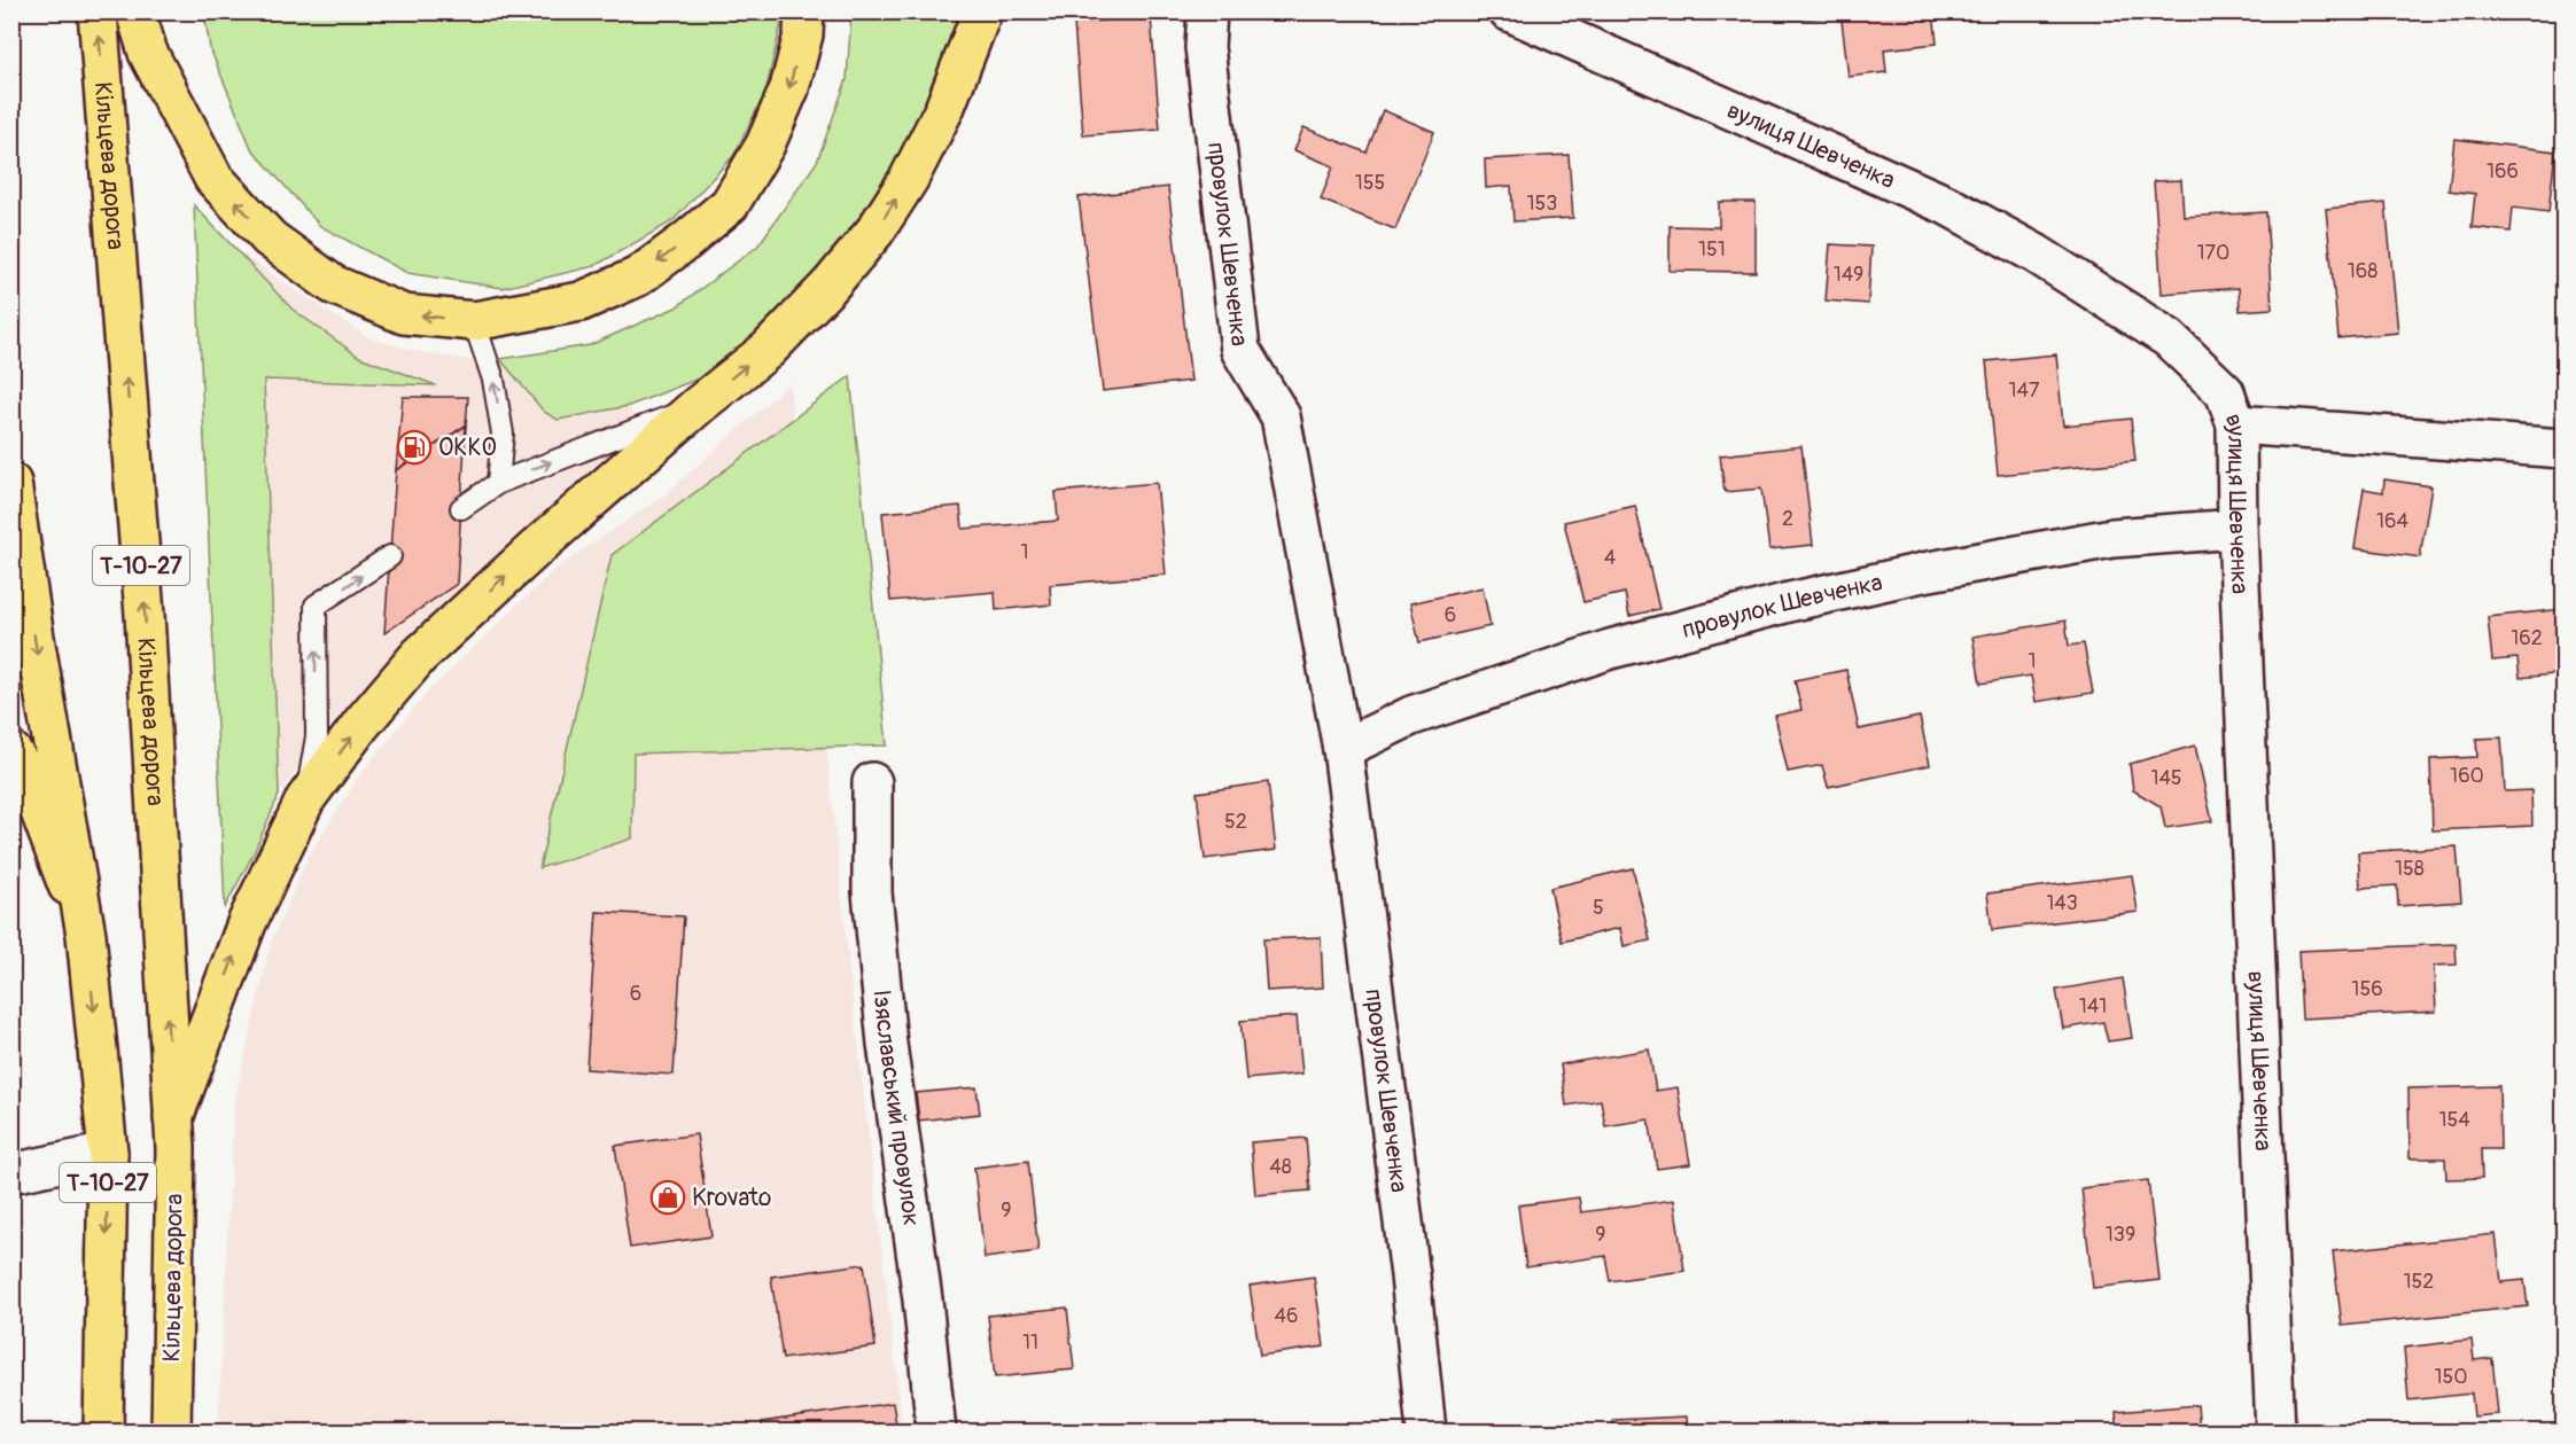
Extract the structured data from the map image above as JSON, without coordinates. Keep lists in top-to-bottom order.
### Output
{
  "streets": {
    "main road": ["Кільцева дорога", "Т-10-27"],
    "street": ["вулиця Шевченка", "провулок Шевченка", "Ізяславський провулок"]
  },
  "crossings": [
    ["вулиця Шевченка", "провулок Шевченка"]
  ],
  "places": {
    "fuel station": ["ОККО"],
    "shop": ["Krovato"]
  },
  "house_numbers": [
    "166",
    "155",
    "153",
    "151",
    "170",
    "168",
    "149",
    "147",
    "2",
    "164",
    "1",
    "4",
    "6",
    "162",
    "1",
    "160",
    "145",
    "52",
    "158",
    "143",
    "5",
    "156",
    "6",
    "141",
    "154",
    "48",
    "9",
    "9",
    "139",
    "152",
    "46",
    "11",
    "150"
  ]
}
